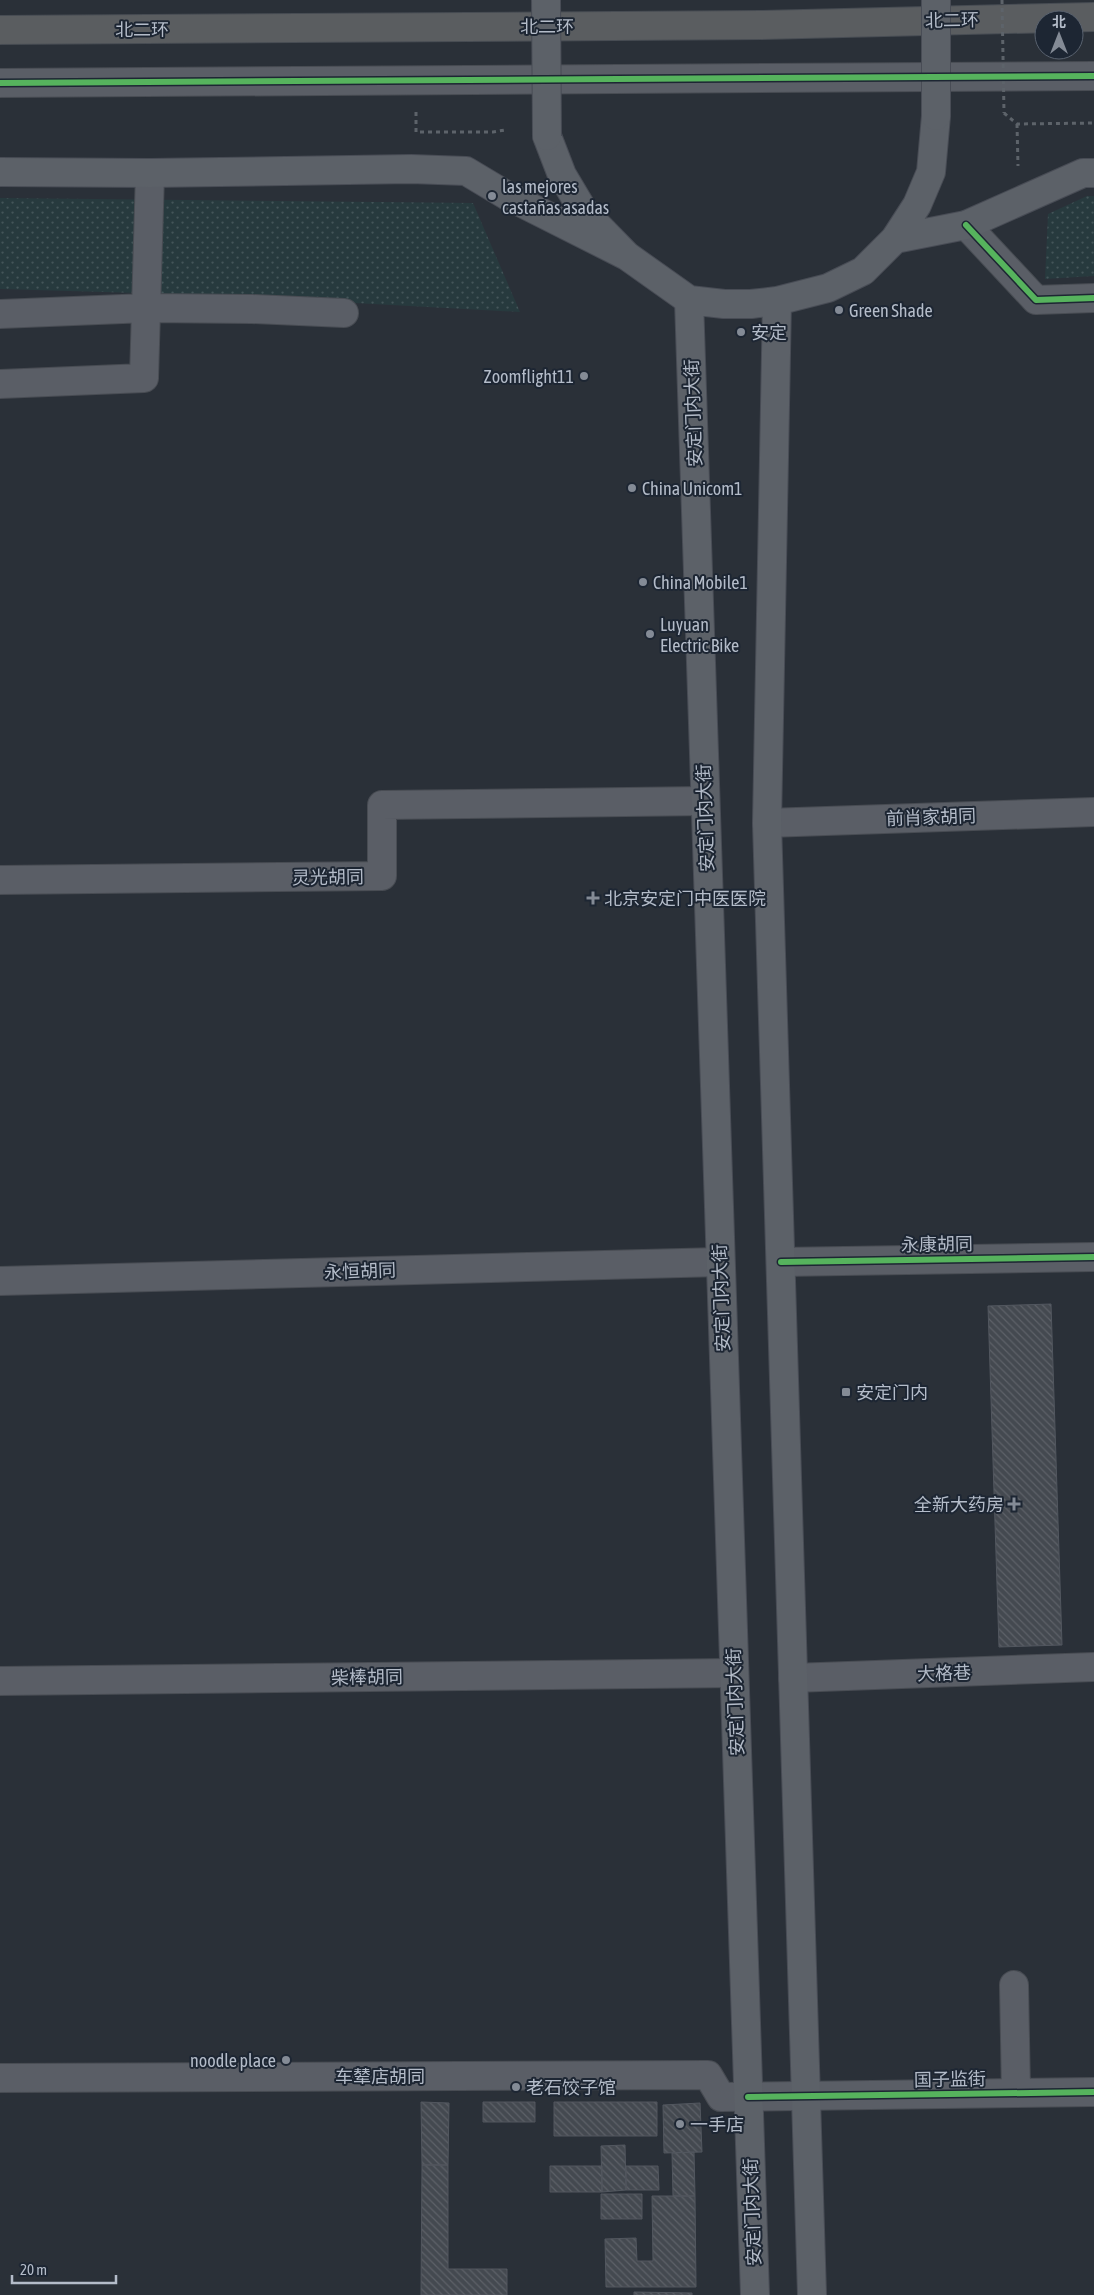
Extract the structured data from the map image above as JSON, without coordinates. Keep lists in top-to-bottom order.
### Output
{
  "streets": {
    "highway": ["北二环"],
    "main road": ["安定门内大街"],
    "street": [
      "前肖家胡同",
      "灵光胡同",
      "永康胡同",
      "永恒胡同",
      "大格巷",
      "柴棒胡同",
      "车辇店胡同",
      "国子监街"
    ]
  },
  "crossings": [
    ["安定门内大街", "灵光胡同"],
    ["安定门内大街", "永恒胡同"],
    ["安定门内大街", "柴棒胡同"],
    ["安定门内大街", "车辇店胡同"],
    ["安定门内大街", "国子监街"],
    ["车辇店胡同", "国子监街"]
  ],
  "places": {
    "other": [
      "las mejores castañas asadas",
      "Green Shade",
      "安定",
      "Zoomflight11",
      "China Unicom1",
      "China Mobile1",
      "Luyuan Electric Bike",
      "noodle place",
      "老石饺子馆",
      "一手店"
    ],
    "health": ["北京安定门中医医院", "全新大药房"],
    "transit": ["安定门内"]
  },
  "scale_bar": "20 m",
  "north": "top"
}
